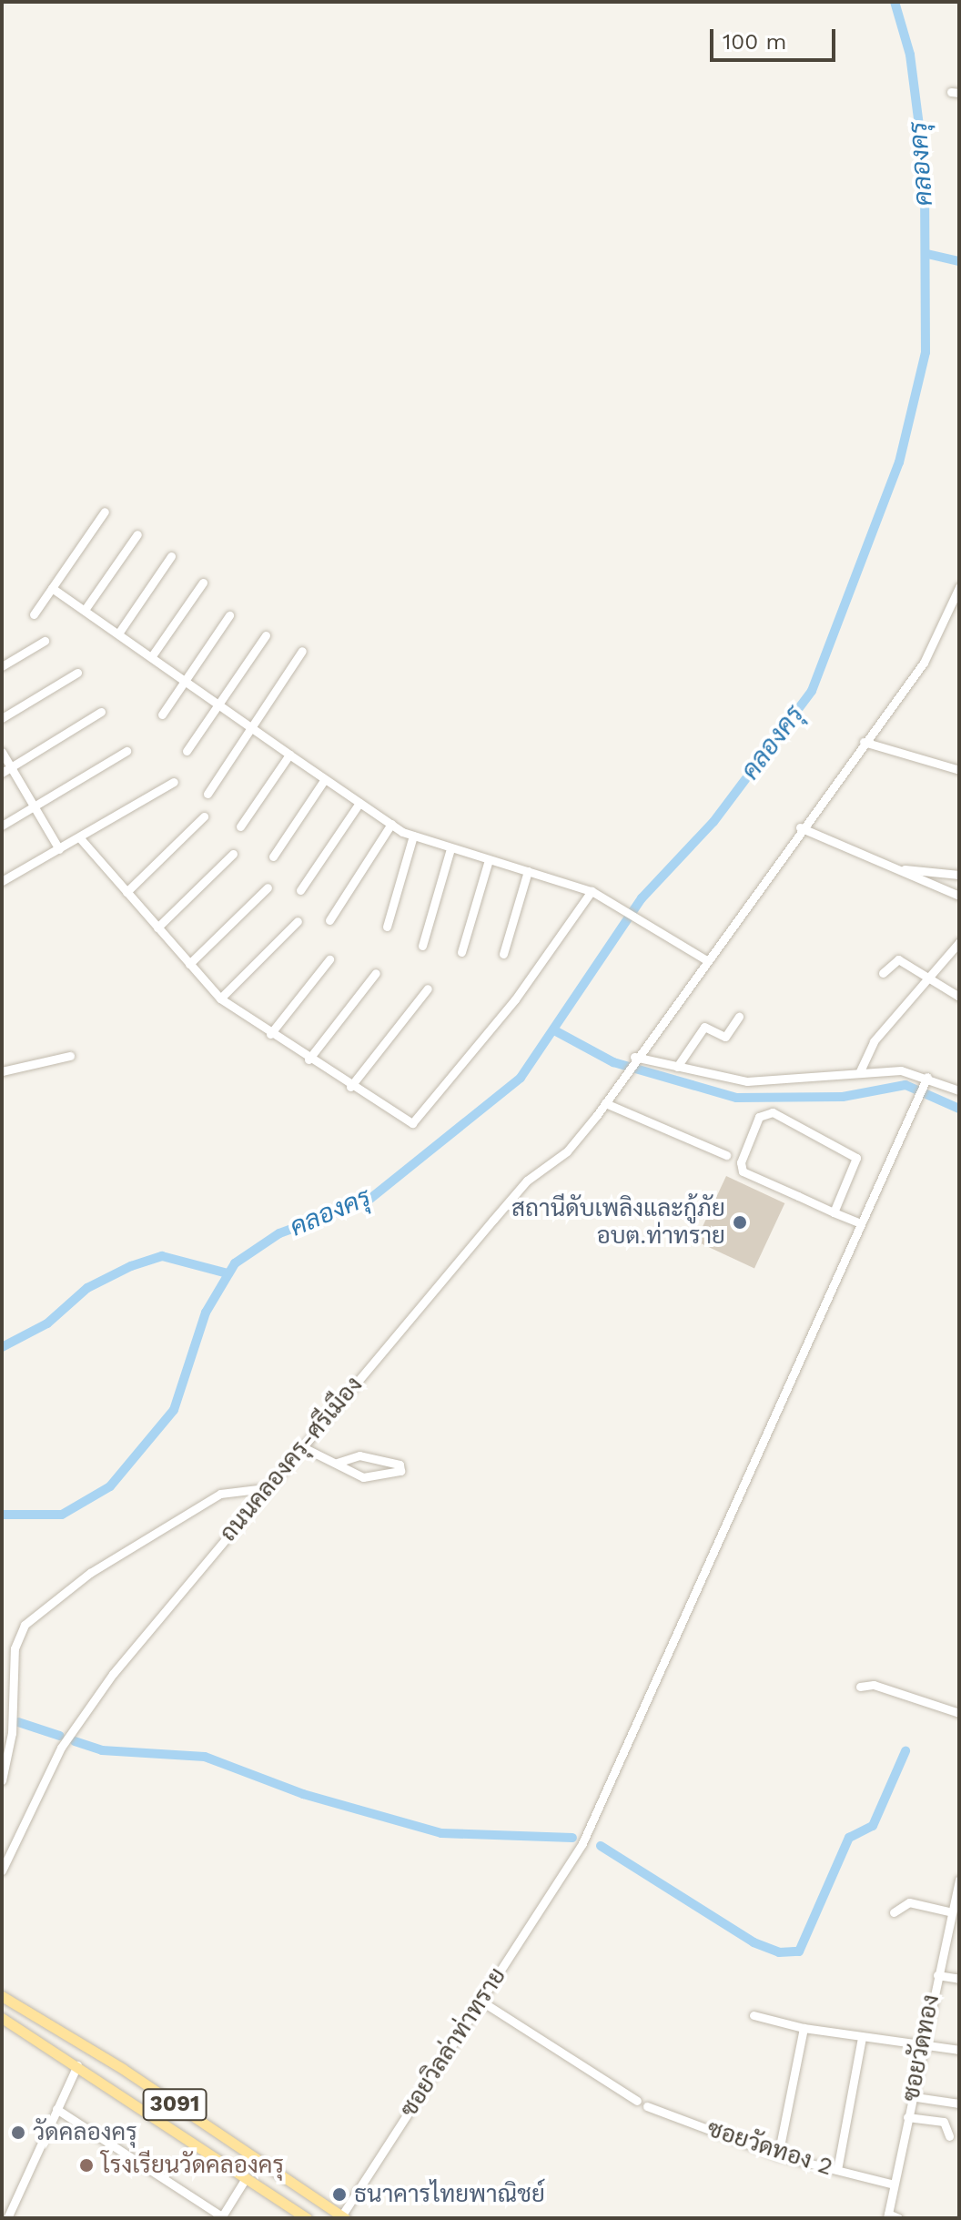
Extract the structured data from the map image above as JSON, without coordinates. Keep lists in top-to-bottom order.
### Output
{
  "streets": {
    "main road": ["3091"],
    "street": [
      "ถนนคลองครุ-ศรีเมือง",
      "ซอยวิลล่าท่าทราย",
      "ซอยวัดทอง",
      "ซอยวัดทอง 2"
    ]
  },
  "crossings": [
    ["ซอยวิลล่าท่าทราย", "3091"],
    ["ซอยวัดทอง", "ซอยวัดทอง 2"]
  ],
  "water": ["คลองครุ"],
  "places": [
    "สถานีดับเพลิงและกู้ภัย อบต.ท่าทราย",
    "วัดคลองครุ",
    "โรงเรียนวัดคลองครุ",
    "ธนาคารไทยพาณิชย์"
  ],
  "scale_bar": "100 m"
}
